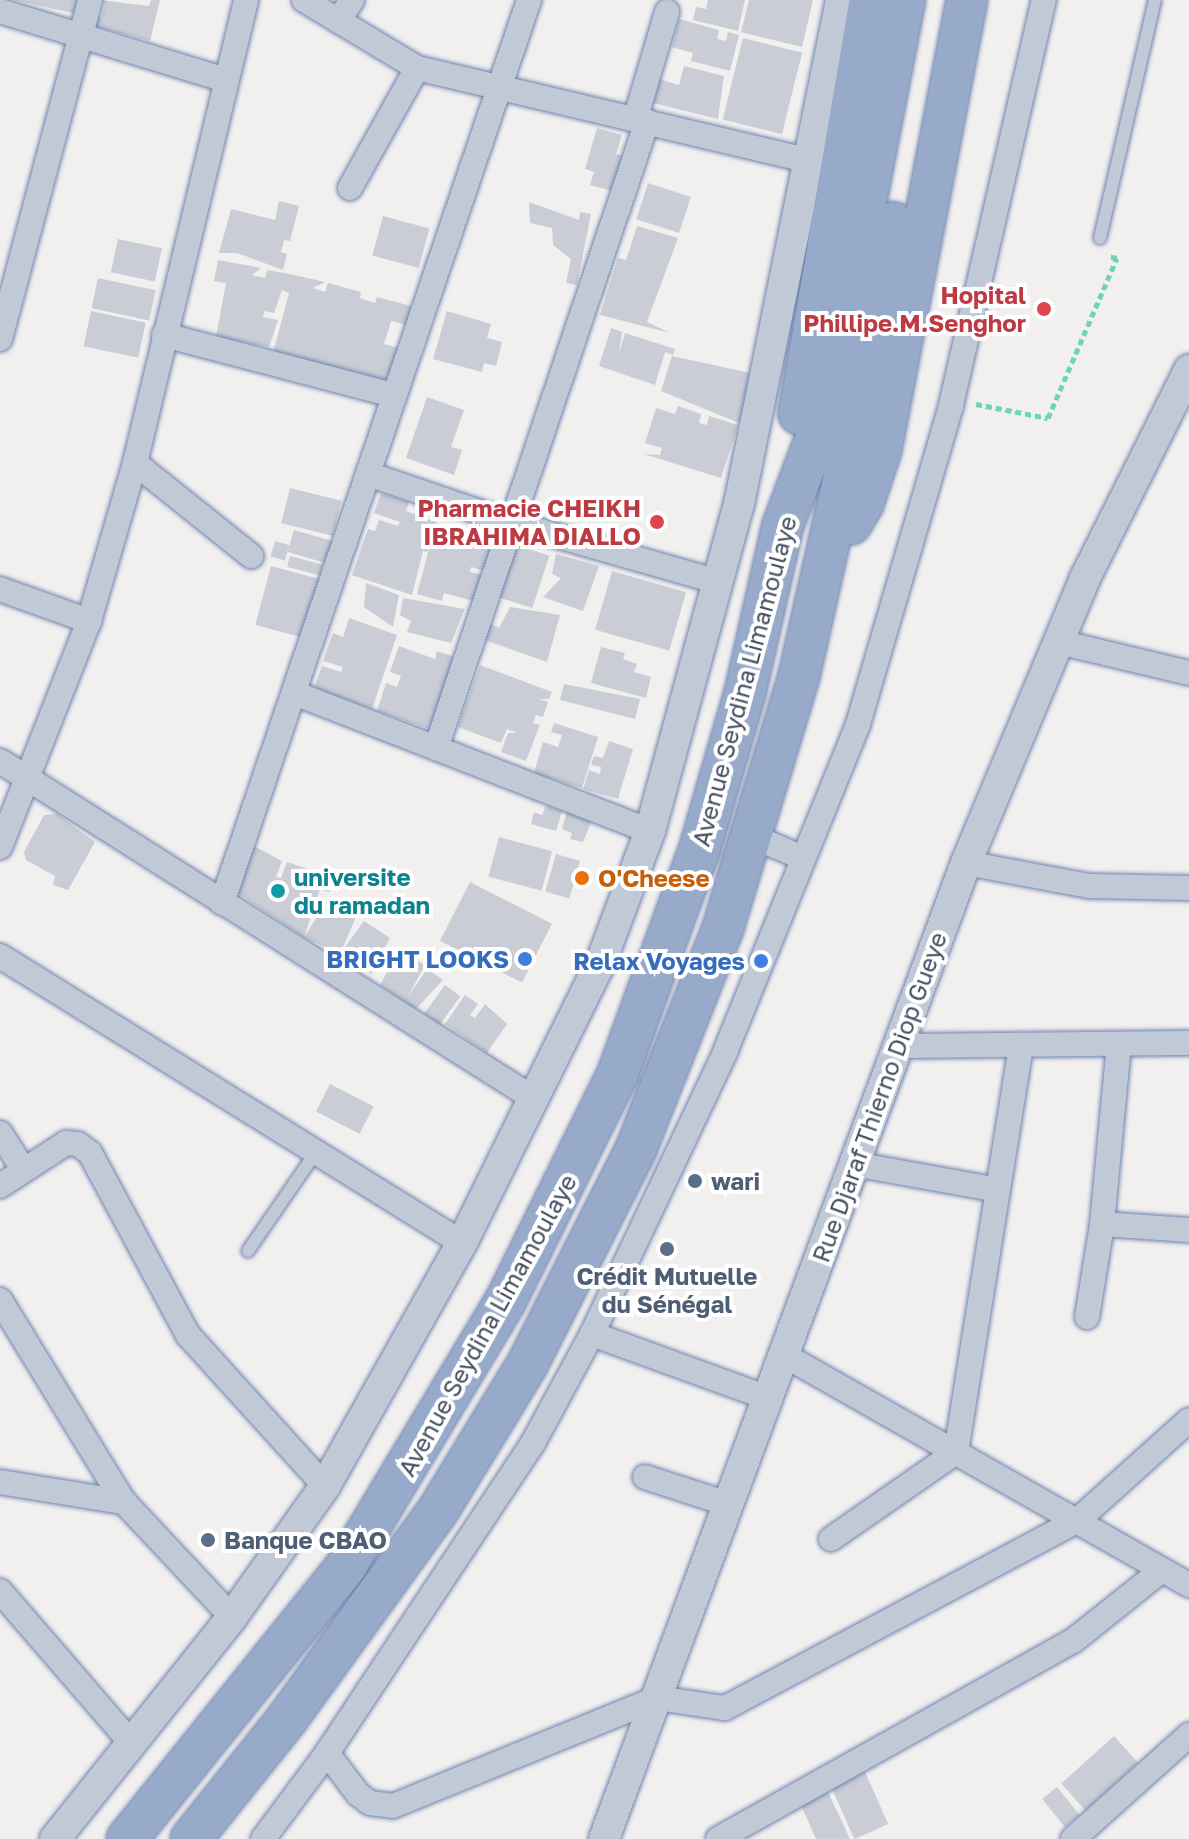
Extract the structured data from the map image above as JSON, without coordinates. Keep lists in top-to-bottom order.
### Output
{
  "streets": {
    "highway": ["Avenue Seydina Limamoulaye"],
    "street": ["Rue Djaraf Thierno Diop Gueye"]
  },
  "places": [
    "Hopital Phillipe.M.Senghor",
    "Pharmacie CHEIKH IBRAHIMA DIALLO",
    "O'Cheese",
    "universite du ramadan",
    "BRIGHT LOOKS",
    "Relax Voyages",
    "wari",
    "Crédit Mutuelle du Sénégal",
    "Banque CBAO"
  ]
}
